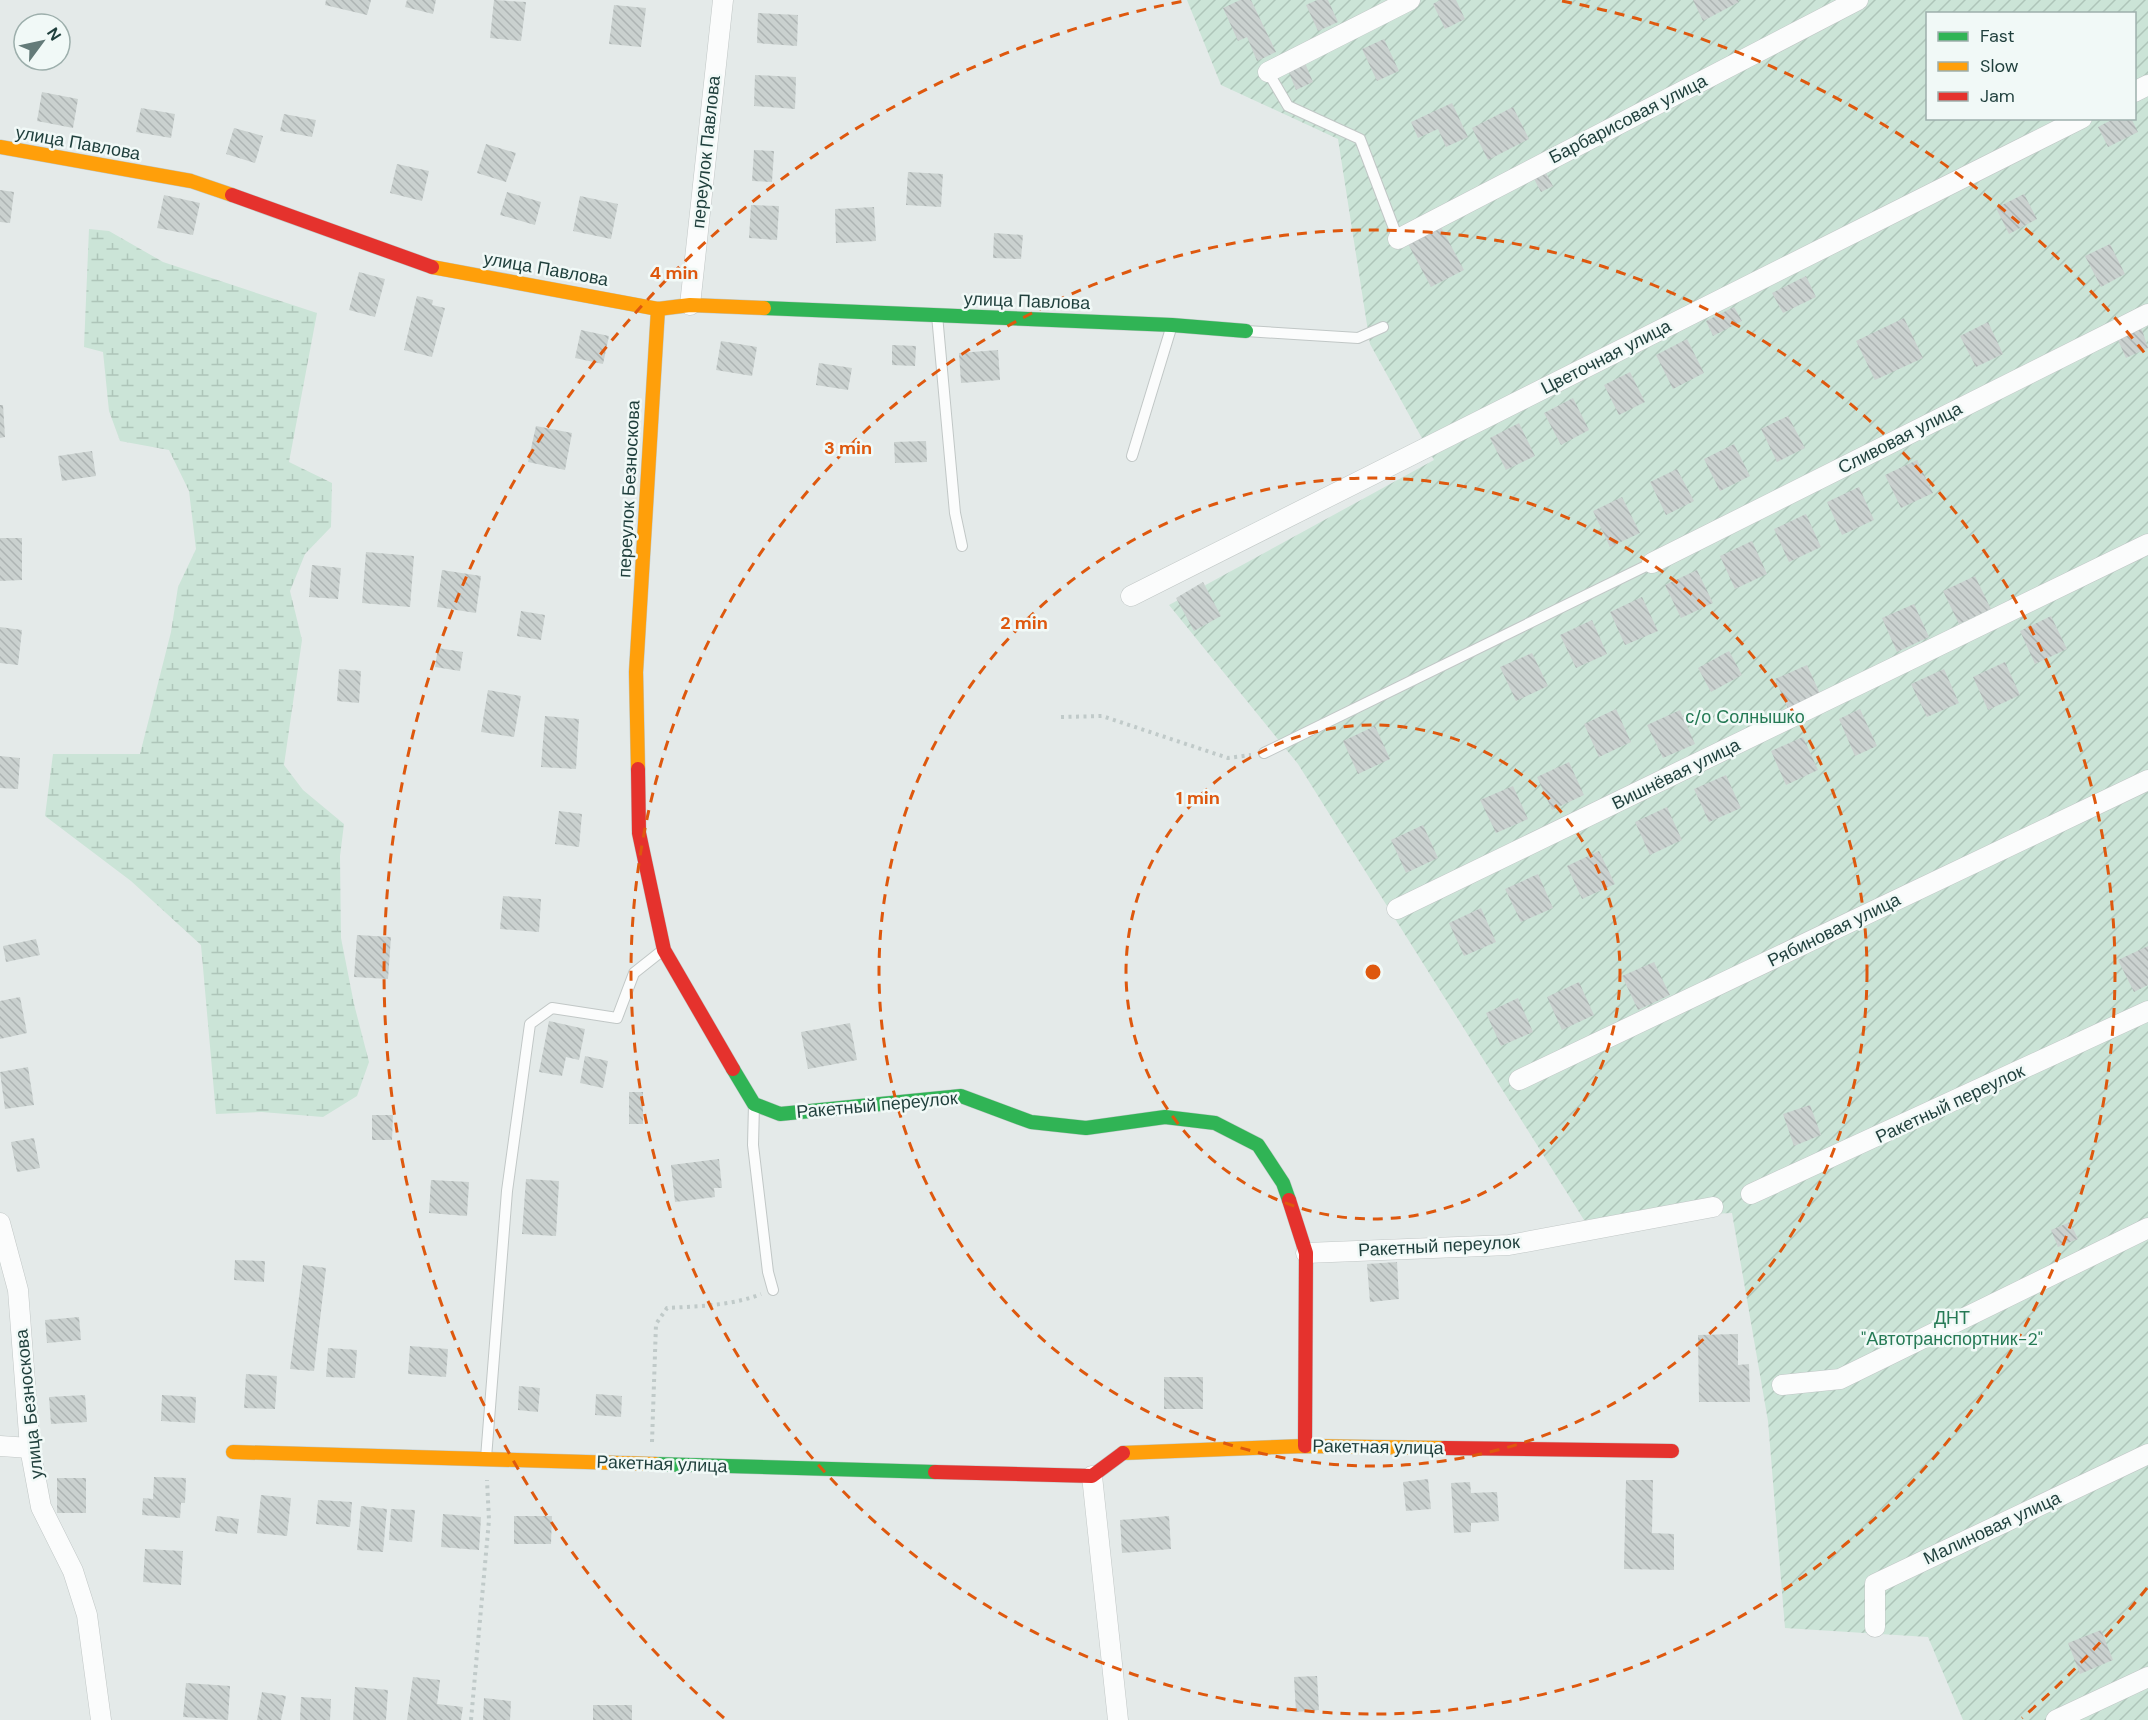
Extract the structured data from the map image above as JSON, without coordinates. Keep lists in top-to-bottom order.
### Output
{
  "streets": {
    "street": [
      "Барбарисовая улица",
      "улица Павлова",
      "переулок Павлова",
      "Цветочная улица",
      "Сливовая улица",
      "переулок Безноскова",
      "Вишнёвая улица",
      "Рябиновая улица",
      "Ракетный переулок",
      "улица Безноскова",
      "Ракетная улица",
      "Малиновая улица"
    ]
  },
  "crossings": [
    ["улица Павлова", "переулок Павлова"],
    ["улица Павлова", "переулок Безноскова"],
    ["Ракетный переулок", "Ракетная улица"]
  ],
  "parks": ["с/о Солнышко", "ДНТ \"Автотранспортник-2\""],
  "legend": ["Fast", "Slow", "Jam"],
  "north": "top right",
  "rings": [
    "4 min",
    "3 min",
    "2 min",
    "1 min"
  ]
}
